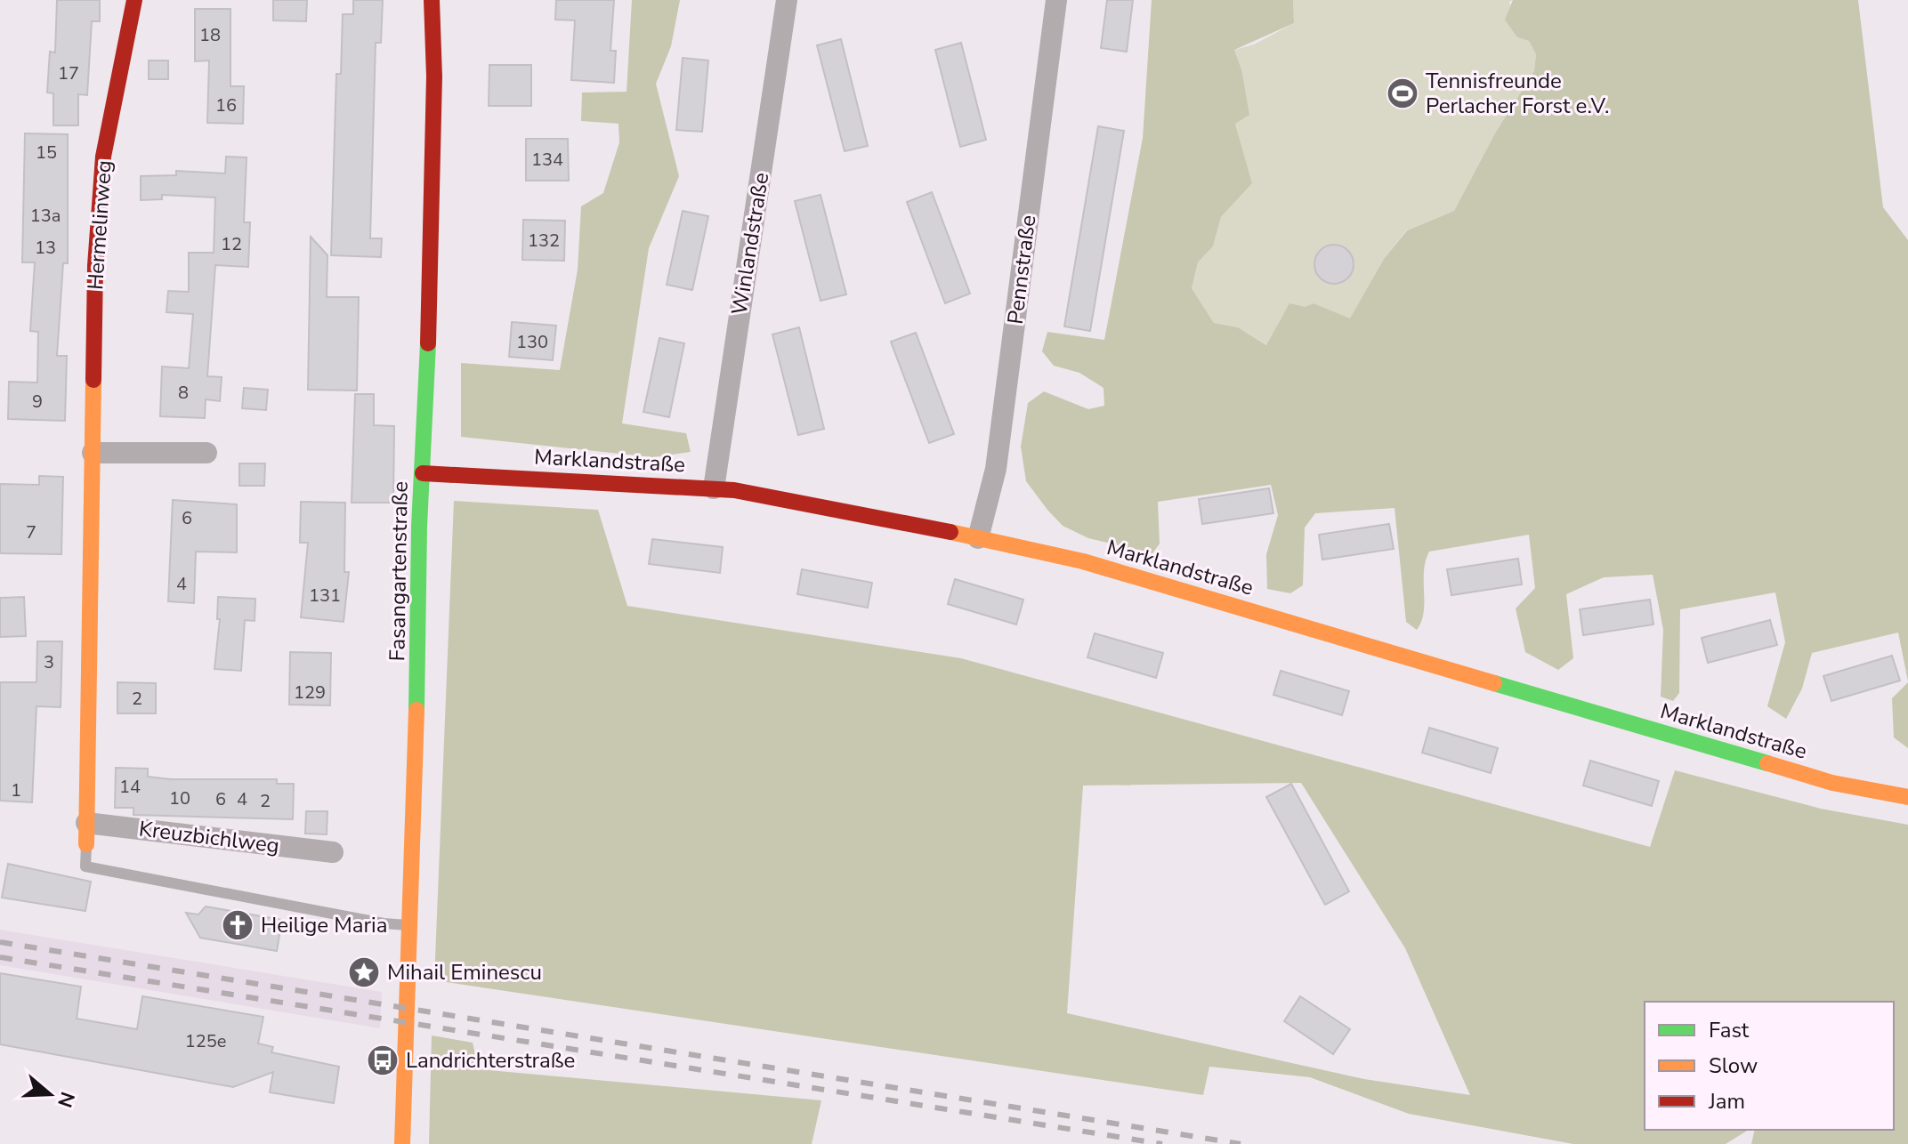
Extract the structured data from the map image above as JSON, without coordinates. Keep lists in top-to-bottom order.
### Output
{
  "streets": {
    "street": [
      "Hermelinweg",
      "Winlandstraße",
      "Pennstraße",
      "Marklandstraße",
      "Fasangartenstraße",
      "Kreuzbichlweg"
    ]
  },
  "crossings": [
    ["Hermelinweg", "Kreuzbichlweg"],
    ["Winlandstraße", "Marklandstraße"],
    ["Pennstraße", "Marklandstraße"],
    ["Marklandstraße", "Fasangartenstraße"]
  ],
  "places": {
    "sports": ["Tennisfreunde Perlacher Forst e.V."],
    "church": ["Heilige Maria"],
    "place": ["Mihail Eminescu"],
    "bus stop": ["Landrichterstraße"]
  },
  "house_numbers": [
    "18",
    "17",
    "16",
    "15",
    "134",
    "13a",
    "132",
    "12",
    "13",
    "130",
    "8",
    "9",
    "6",
    "7",
    "4",
    "131",
    "3",
    "129",
    "2",
    "14",
    "1",
    "10",
    "6",
    "4",
    "2",
    "125e"
  ],
  "legend": ["Fast", "Slow", "Jam"],
  "north": "right"
}
